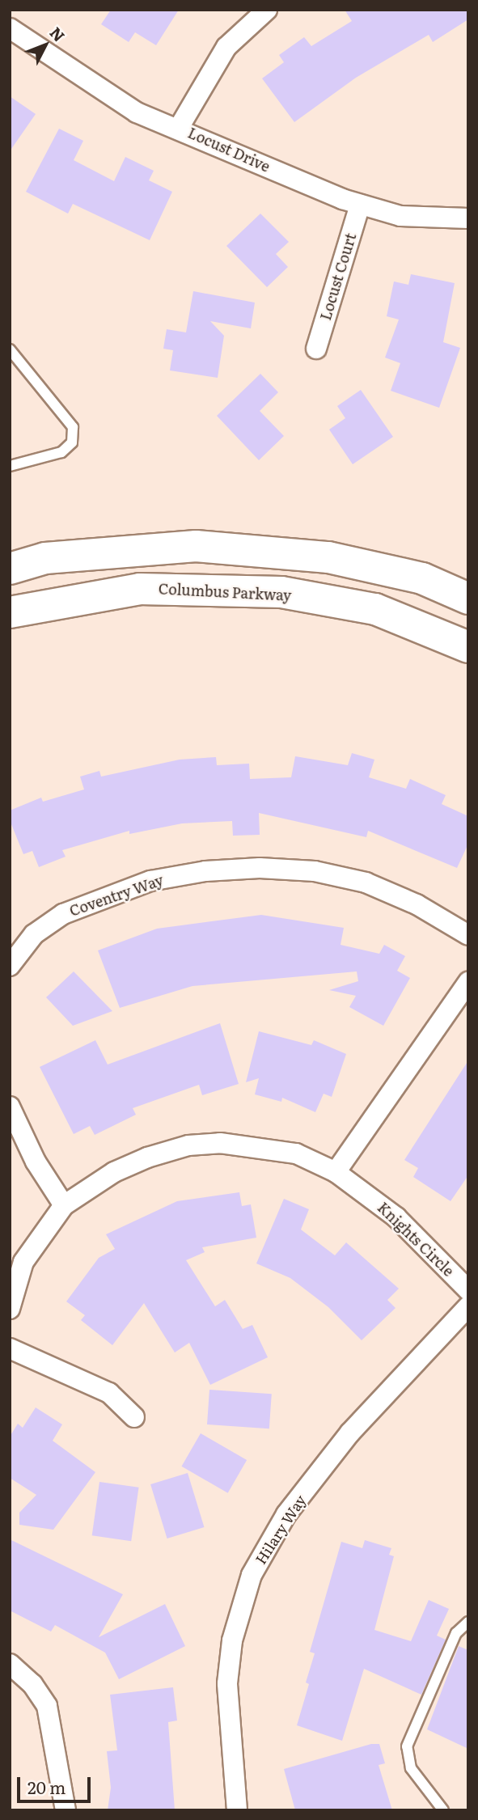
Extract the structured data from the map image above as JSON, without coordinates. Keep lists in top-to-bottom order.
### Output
{
  "streets": {
    "main road": ["Columbus Parkway"],
    "street": [
      "Locust Drive",
      "Locust Court",
      "Coventry Way",
      "Knights Circle",
      "Hilary Way"
    ]
  },
  "crossings": [
    ["Locust Drive", "Locust Court"]
  ],
  "scale_bar": "20 m",
  "north": "top right"
}
